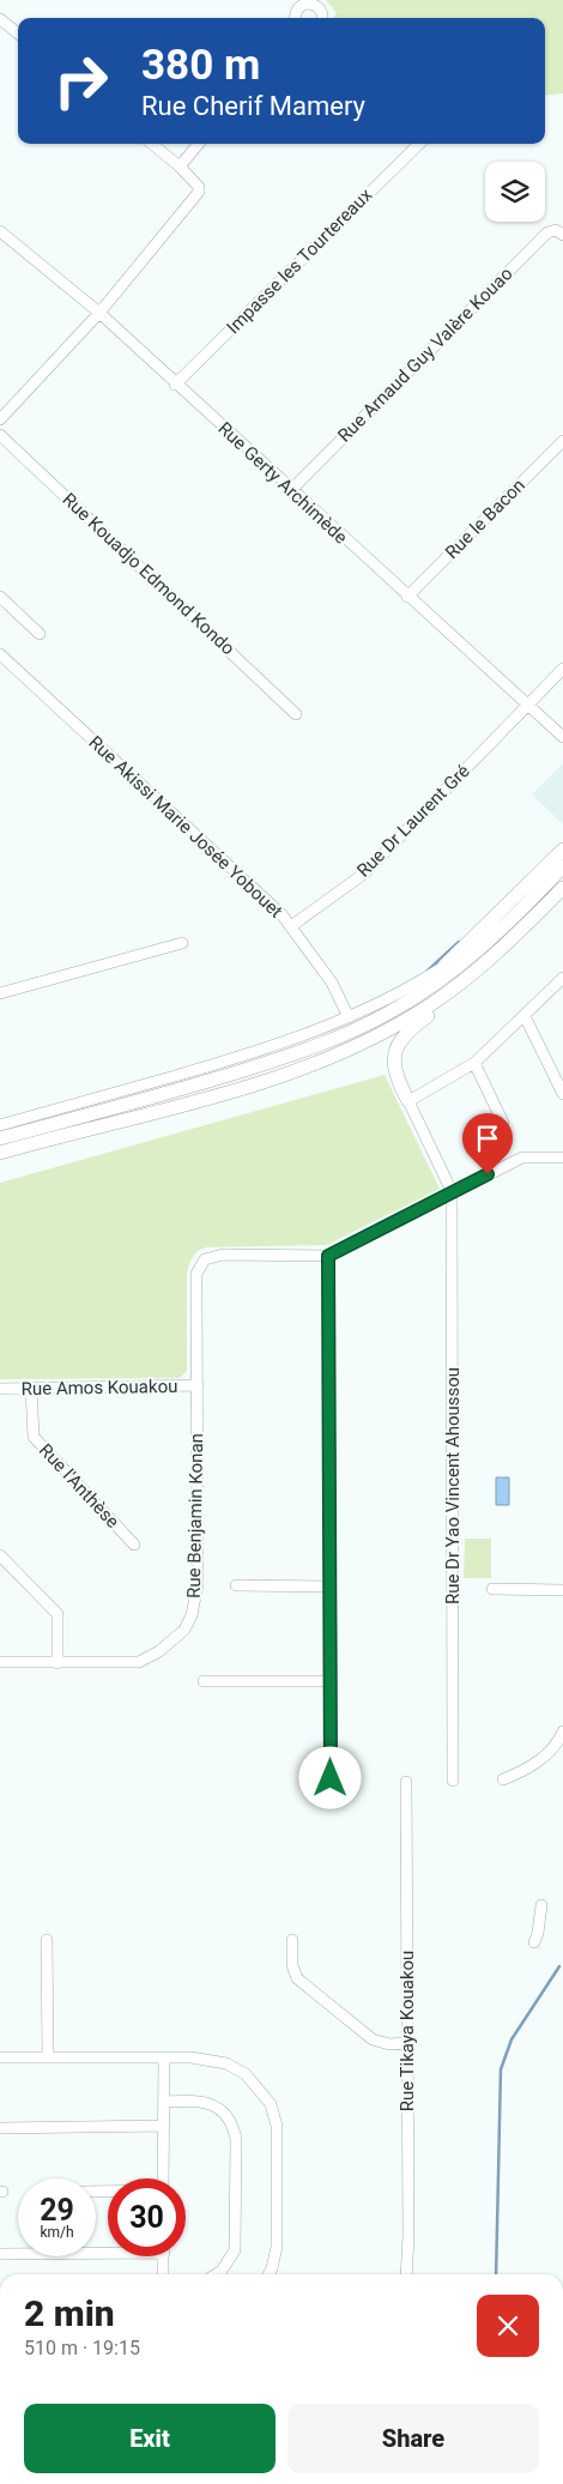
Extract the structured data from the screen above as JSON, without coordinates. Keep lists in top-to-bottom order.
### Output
{
  "streets": {
    "street": [
      "Impasse les Tourtereaux",
      "Rue Arnaud Guy Valère Kouao",
      "Rue Gerty Archimède",
      "Rue le Bacon",
      "Rue Kouadjo Edmond Kondo",
      "Rue Dr Laurent Gré",
      "Rue Akissi Marie Josée Yobouet",
      "Rue Amos Kouakou",
      "Rue l'Anthèse",
      "Rue Dr Yao Vincent Ahoussou",
      "Rue Benjamin Konan",
      "Rue Tikaya Kouakou"
    ]
  },
  "crossings": [
    ["Impasse les Tourtereaux", "Rue Gerty Archimède"],
    ["Rue Arnaud Guy Valère Kouao", "Rue Gerty Archimède"],
    ["Rue Gerty Archimède", "Rue le Bacon"],
    ["Rue Gerty Archimède", "Rue Dr Laurent Gré"],
    ["Rue Dr Laurent Gré", "Rue Akissi Marie Josée Yobouet"],
    ["Rue Amos Kouakou", "Rue l'Anthèse"],
    ["Rue Amos Kouakou", "Rue Benjamin Konan"]
  ],
  "page": {
    "turn": ["380 m", "Rue Cherif Mamery"],
    "speed": "29 km/h",
    "limit": "30",
    "heading": ["2 min", "510 m · 19:15"],
    "buttons": ["Exit", "Share"]
  }
}
